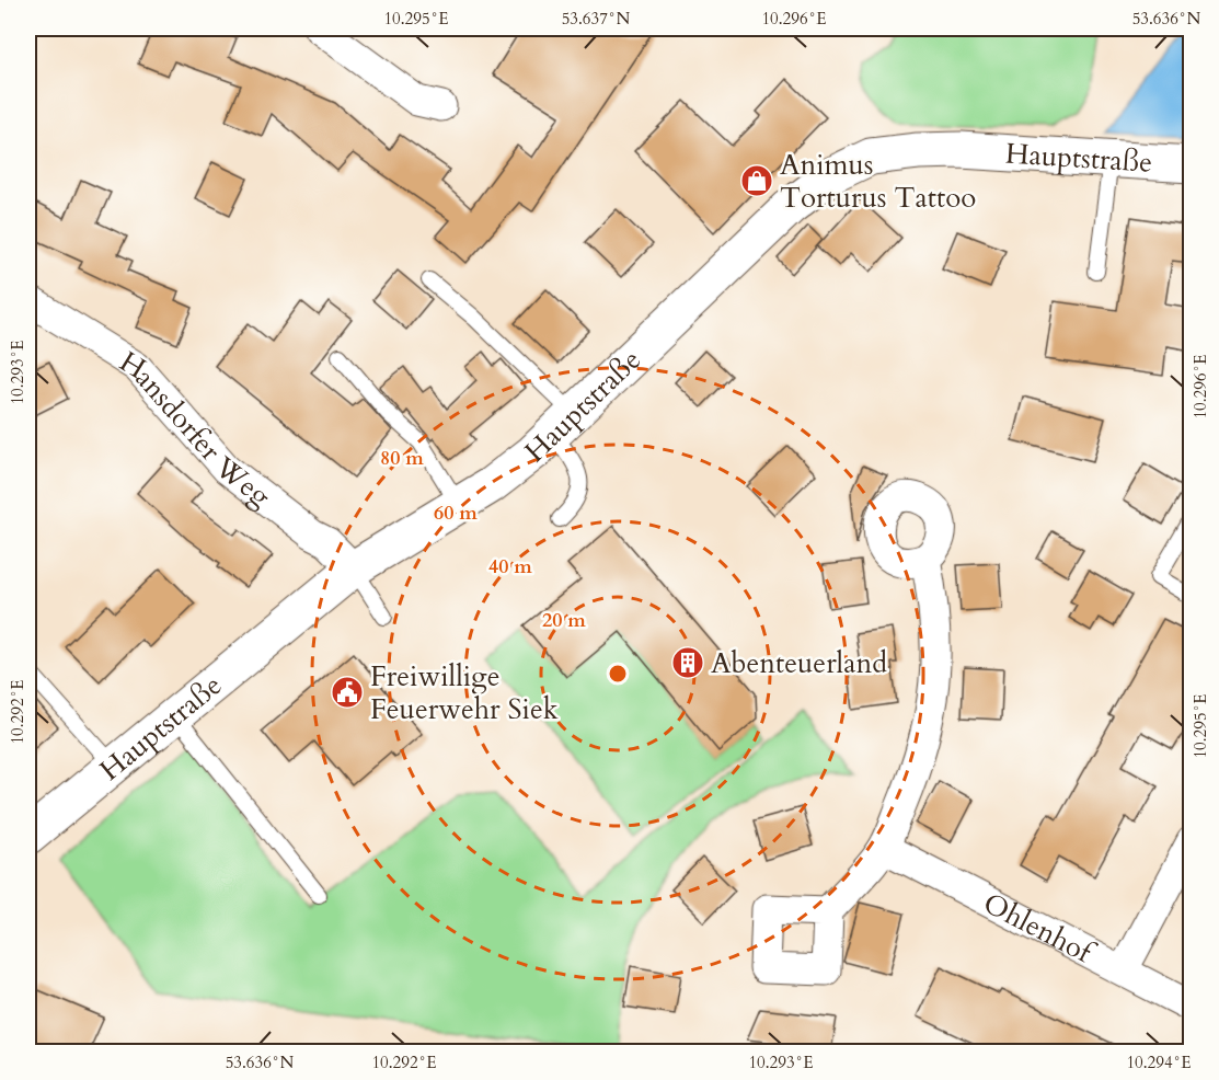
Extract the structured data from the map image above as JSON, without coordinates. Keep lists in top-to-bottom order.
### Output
{
  "streets": {
    "street": ["Hauptstraße", "Hansdorfer Weg", "Ohlenhof"]
  },
  "crossings": [
    ["Hauptstraße", "Hansdorfer Weg"]
  ],
  "places": {
    "shop": ["Animus Torturus Tattoo"],
    "building": ["Abenteuerland"],
    "public building": ["Freiwillige Feuerwehr Siek"]
  },
  "coordinates": [
    "10.295°E",
    "53.637°N",
    "10.296°E",
    "53.636°N",
    "10.293°E",
    "10.292°E",
    "10.294°E"
  ],
  "rings": [
    "80 m",
    "60 m",
    "40 m",
    "20 m"
  ]
}
